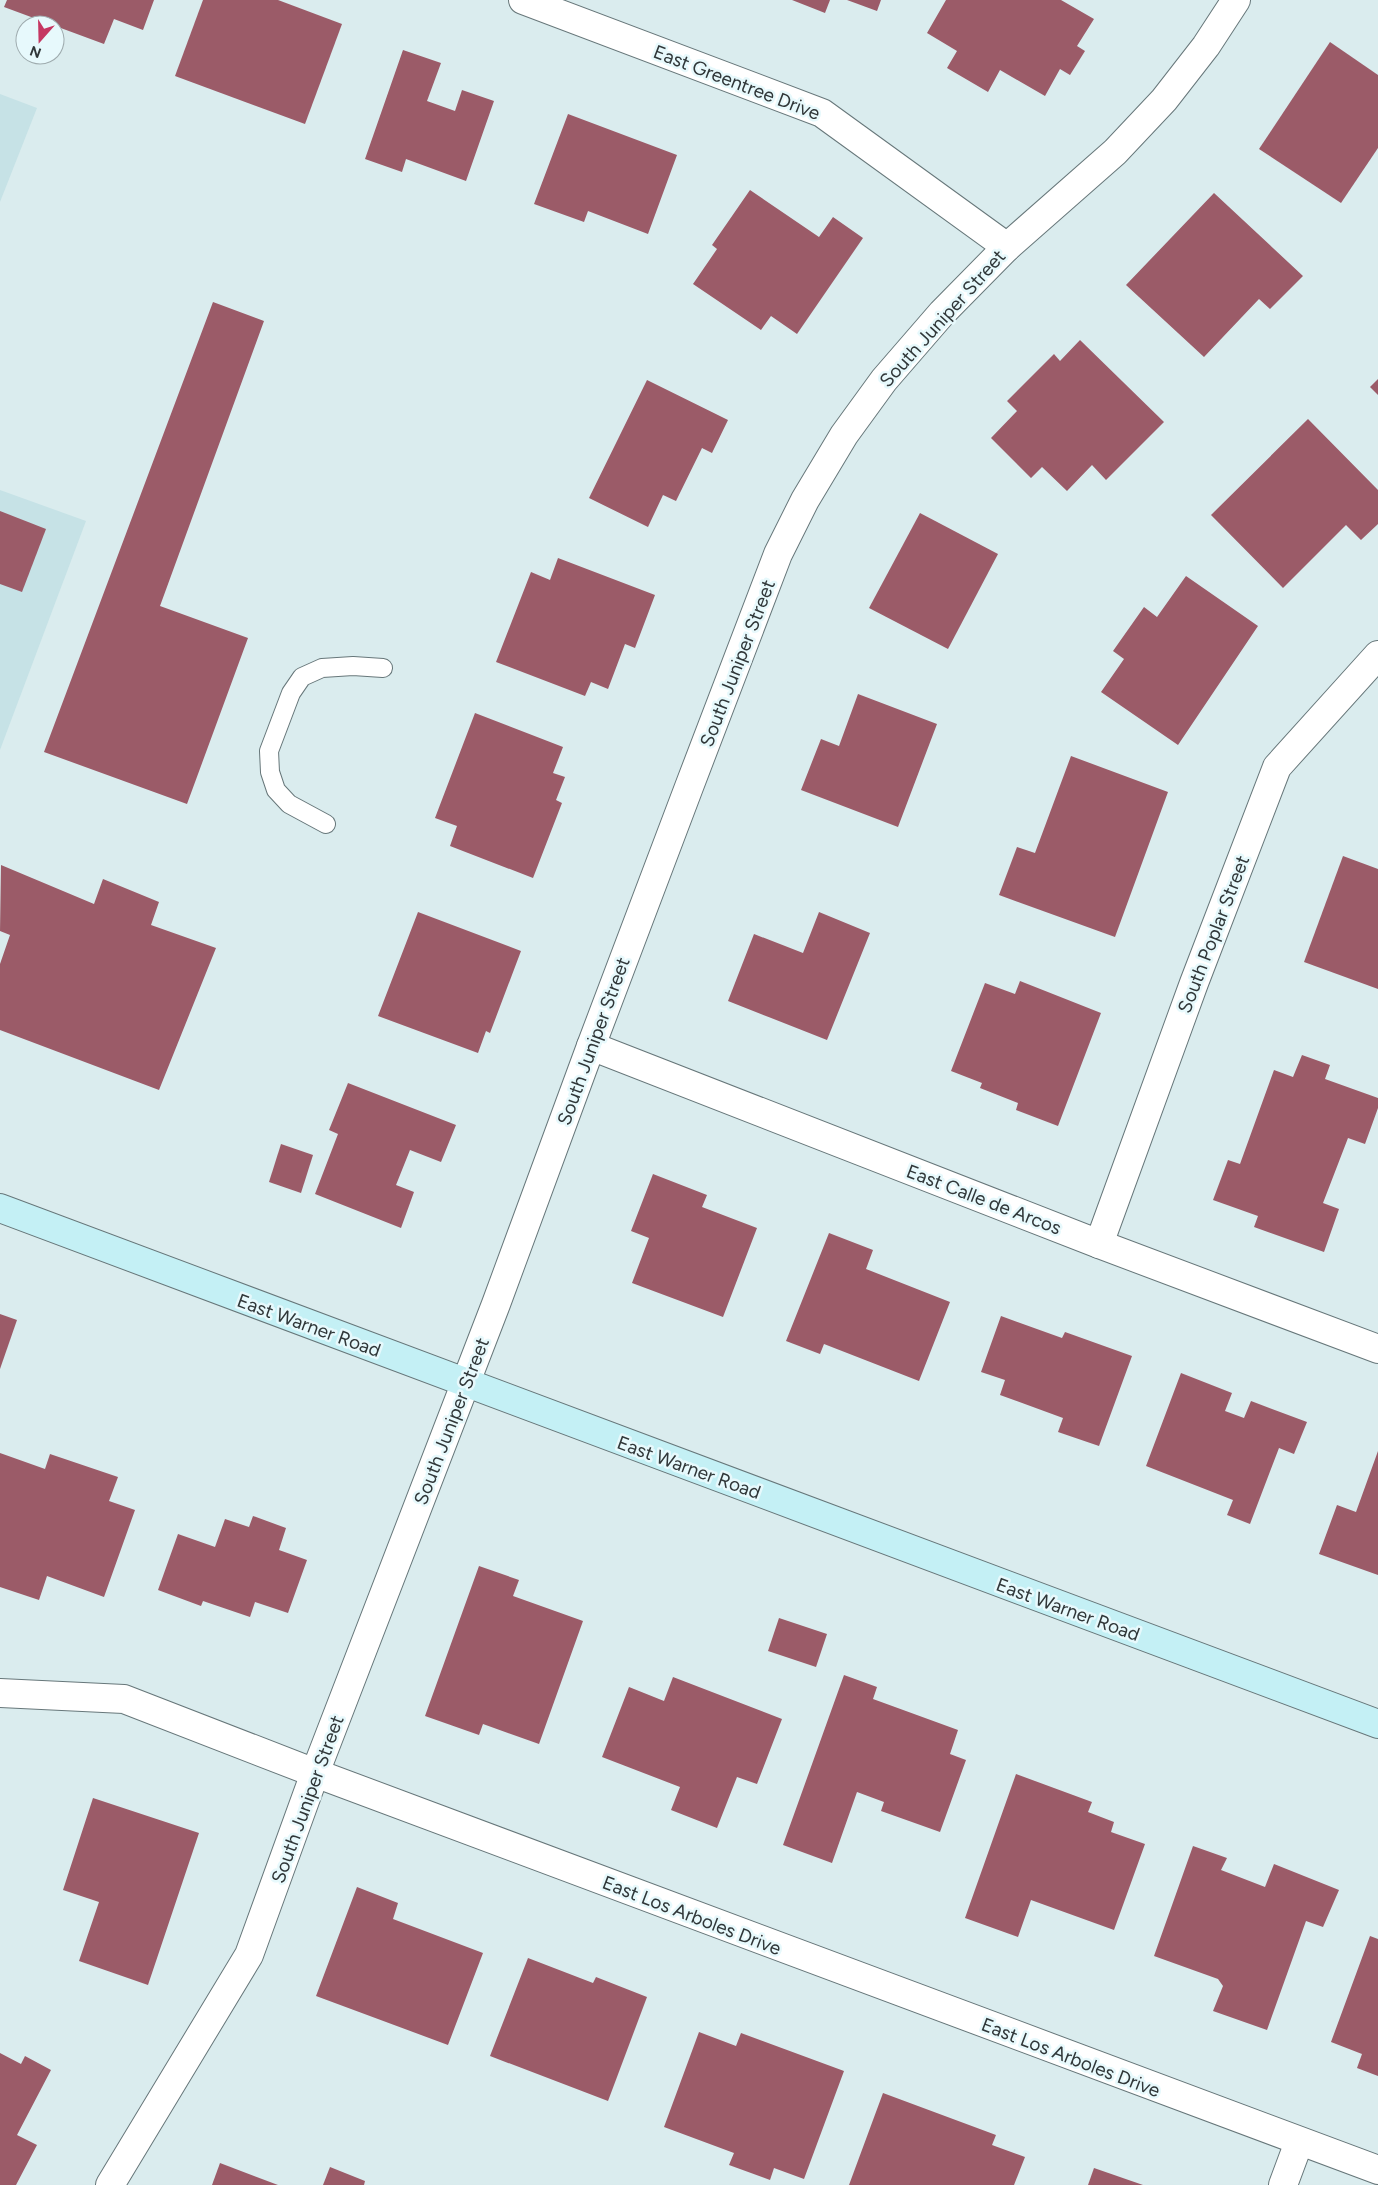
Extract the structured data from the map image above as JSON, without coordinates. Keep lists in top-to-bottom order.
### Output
{
  "streets": {
    "main road": ["East Warner Road"],
    "street": [
      "East Greentree Drive",
      "South Juniper Street",
      "South Poplar Street",
      "East Calle de Arcos",
      "East Los Arboles Drive"
    ]
  },
  "crossings": [
    ["East Greentree Drive", "South Juniper Street"],
    ["South Juniper Street", "East Calle de Arcos"],
    ["South Juniper Street", "East Warner Road"],
    ["South Juniper Street", "East Los Arboles Drive"],
    ["South Poplar Street", "East Calle de Arcos"]
  ],
  "north": "bottom"
}
